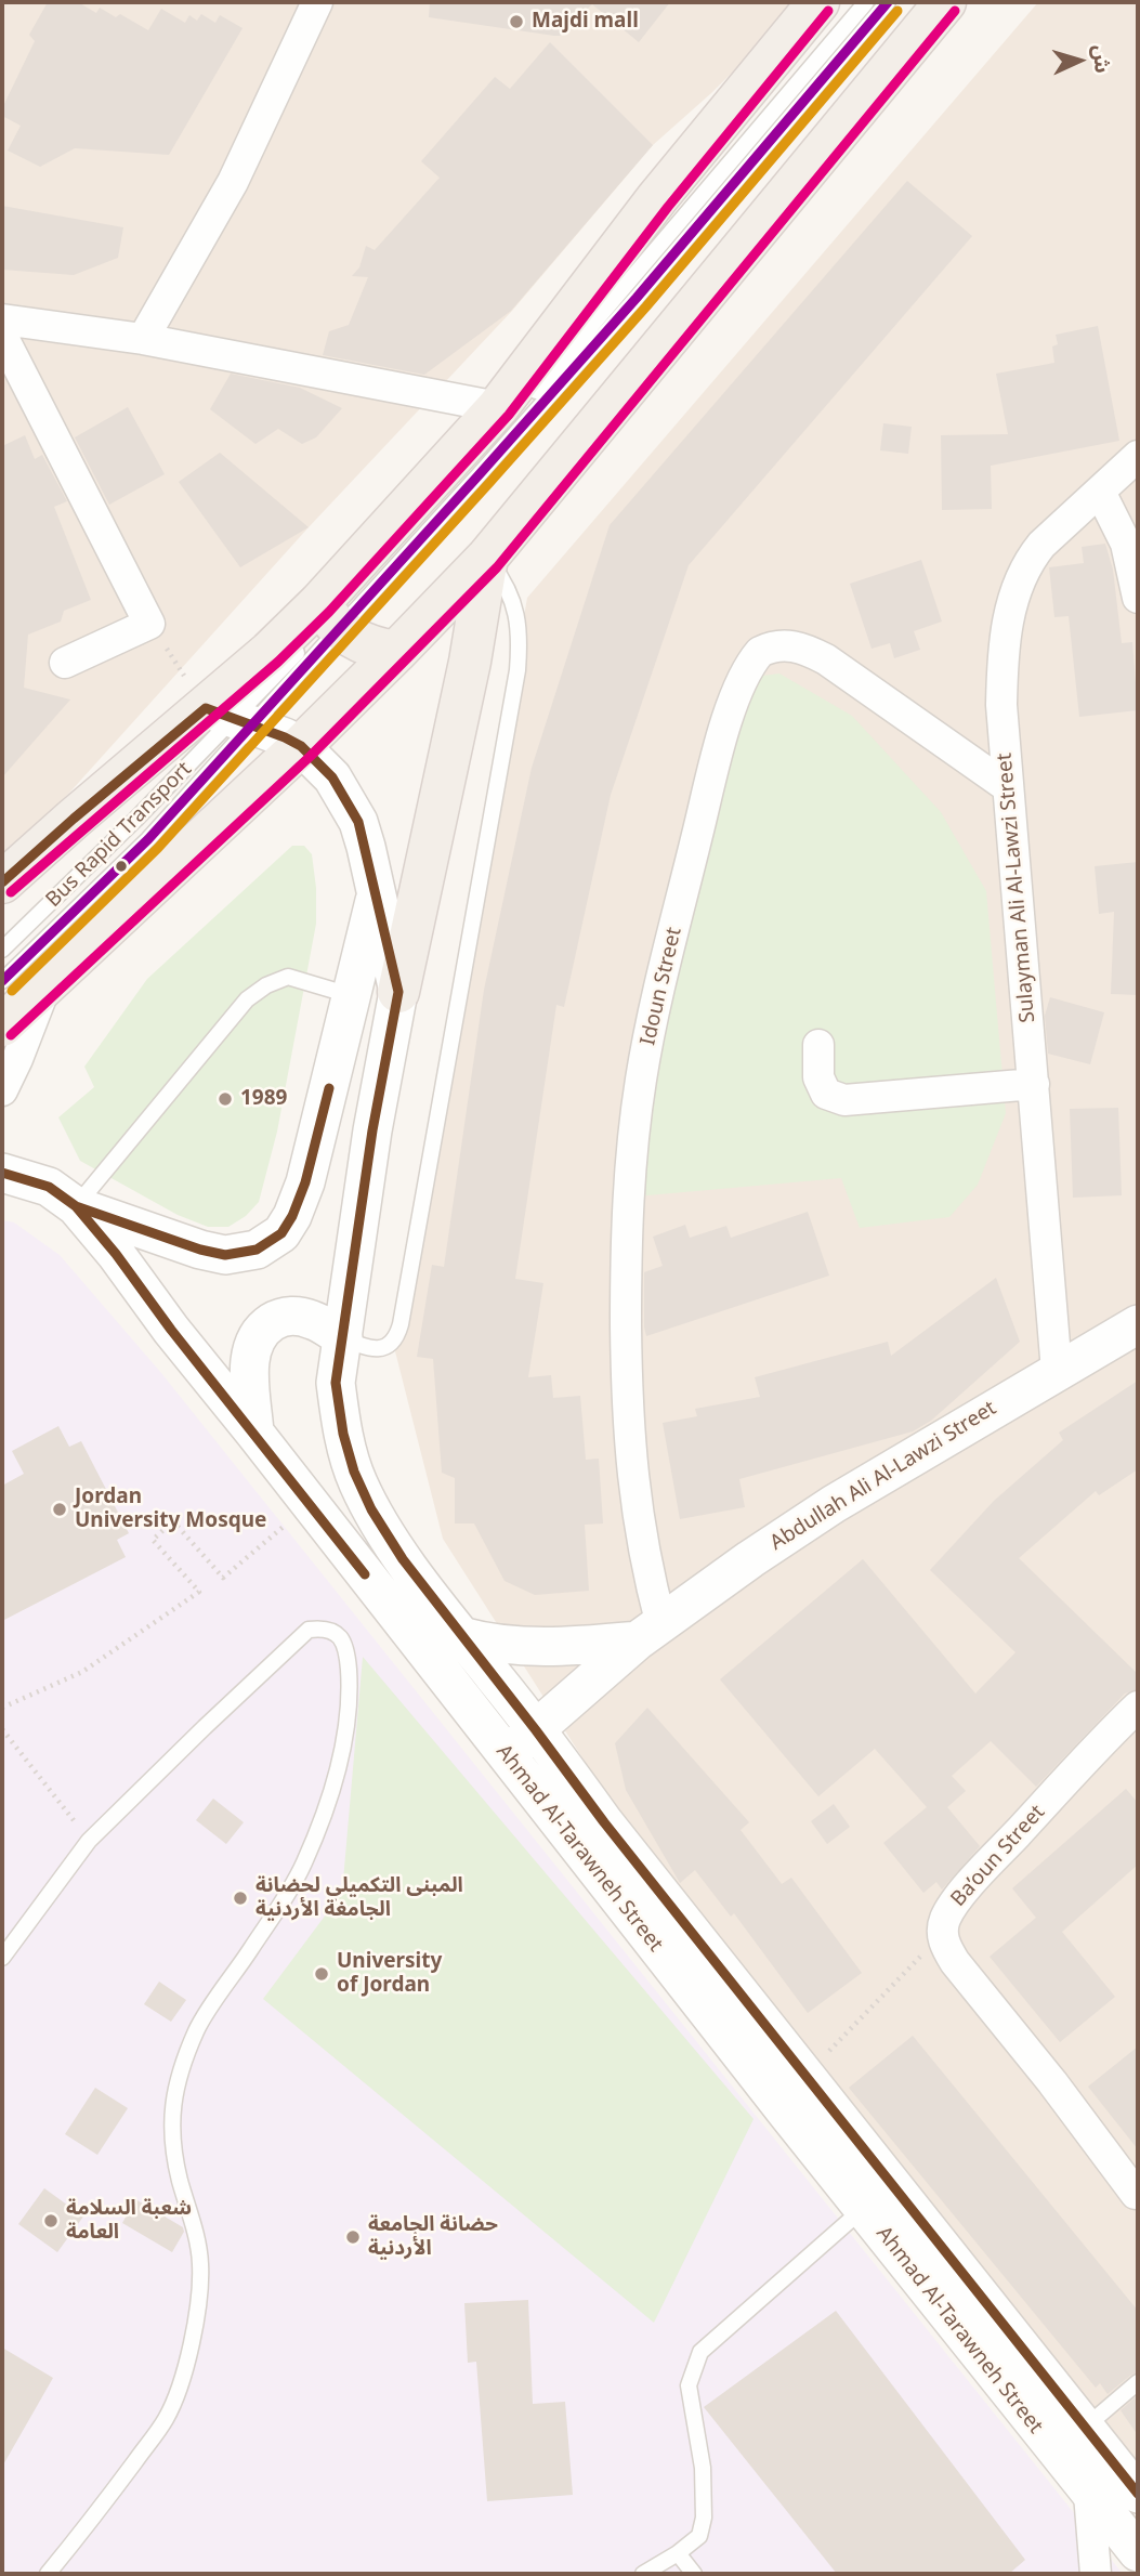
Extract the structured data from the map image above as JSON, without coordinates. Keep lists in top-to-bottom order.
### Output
{
  "streets": {
    "street": [
      "Sulayman Ali Al-Lawzi Street",
      "Idoun Street",
      "Abdullah Ali Al-Lawzi Street",
      "Ahmad Al-Tarawneh Street",
      "Ba’oun Street"
    ],
    "lane": ["Bus Rapid Transport"]
  },
  "crossings": [
    ["Bus Rapid Transport", "Ahmad Al-Tarawneh Street"],
    ["Sulayman Ali Al-Lawzi Street", "Idoun Street"],
    ["Sulayman Ali Al-Lawzi Street", "Abdullah Ali Al-Lawzi Street"],
    ["Idoun Street", "Abdullah Ali Al-Lawzi Street"],
    ["Abdullah Ali Al-Lawzi Street", "Ahmad Al-Tarawneh Street"]
  ],
  "places": [
    "Majdi mall",
    "1989",
    "Jordan University Mosque",
    "المبنى التكميلي لحضانة الجامغة الأردنية",
    "University of Jordan",
    "شعبة السلامة العامة",
    "حضانة الجامعة الأردنية"
  ],
  "north": "right"
}
